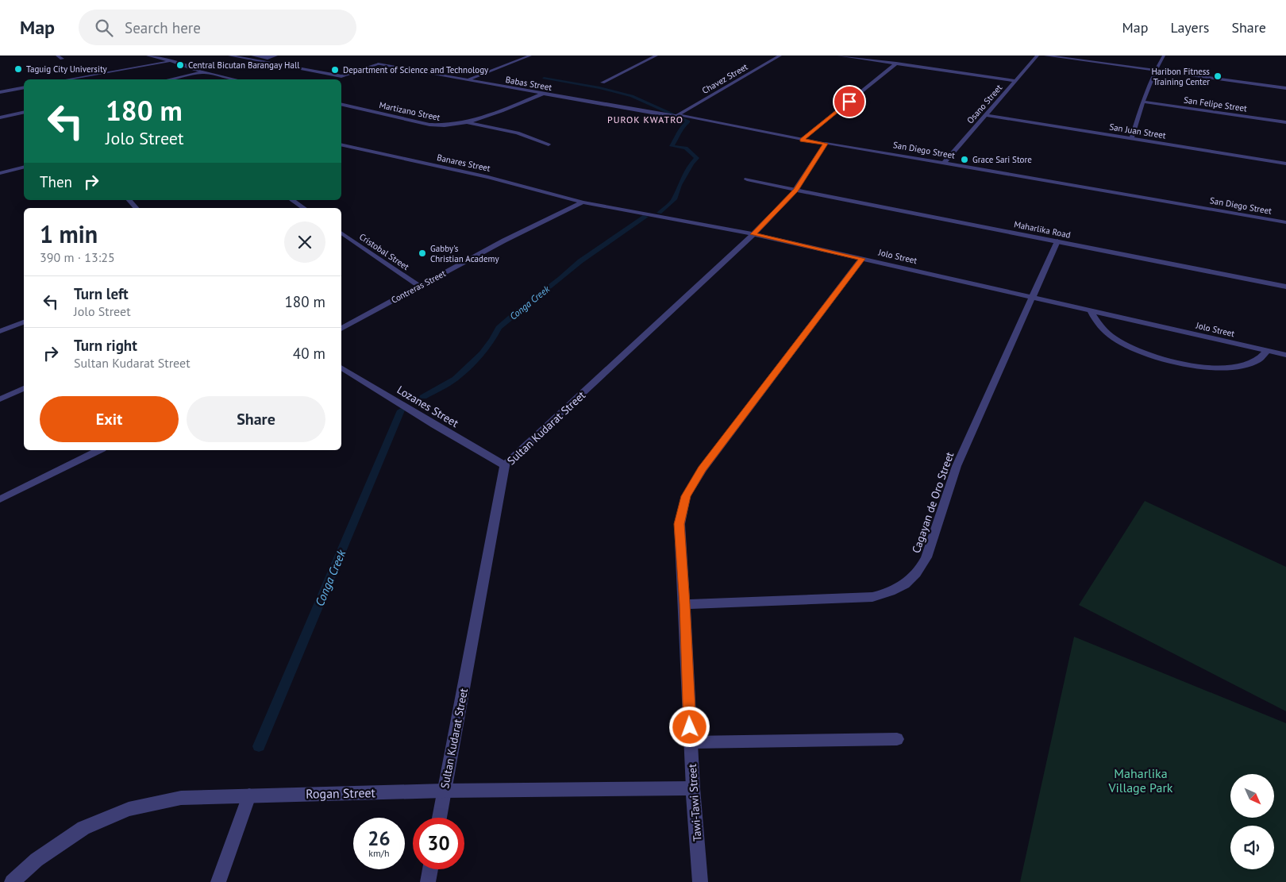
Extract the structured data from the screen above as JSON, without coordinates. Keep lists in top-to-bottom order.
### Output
{
  "streets": {
    "street": [
      "Chavez Street",
      "Babas Street",
      "Osano Street",
      "San Felipe Street",
      "Martizano Street",
      "San Juan Street",
      "San Diego Street",
      "Banares Street",
      "Maharlika Road",
      "Cristobal Street",
      "Jolo Street",
      "Contreras Street",
      "Lozanes Street",
      "Sultan Kudarat Street",
      "Cagayan de Oro Street",
      "Rogan Street",
      "Tawi-Tawi Street"
    ]
  },
  "crossings": [
    ["Chavez Street", "Babas Street"],
    ["Chavez Street", "San Diego Street"],
    ["Babas Street", "Martizano Street"],
    ["Babas Street", "San Diego Street"],
    ["Osano Street", "San Juan Street"],
    ["Osano Street", "San Diego Street"],
    ["San Diego Street", "Sultan Kudarat Street"],
    ["Banares Street", "Jolo Street"],
    ["Banares Street", "Contreras Street"],
    ["Maharlika Road", "Sultan Kudarat Street"],
    ["Maharlika Road", "Cagayan de Oro Street"],
    ["Cristobal Street", "Contreras Street"],
    ["Jolo Street", "Contreras Street"],
    ["Jolo Street", "Sultan Kudarat Street"],
    ["Jolo Street", "Cagayan de Oro Street"],
    ["Jolo Street", "Tawi-Tawi Street"],
    ["Lozanes Street", "Sultan Kudarat Street"],
    ["Sultan Kudarat Street", "Rogan Street"],
    ["Cagayan de Oro Street", "Tawi-Tawi Street"],
    ["Rogan Street", "Tawi-Tawi Street"]
  ],
  "districts": ["PUROK KWATRO"],
  "water": ["Conga Creek"],
  "parks": ["Maharlika Village Park"],
  "places": [
    "Central Bicutan Barangay Hall",
    "Taguig City University",
    "Department of Science and Technology",
    "Haribon Fitness Training Center",
    "Grace Sari Store",
    "Gabby's Christian Academy"
  ],
  "north": "bottom right",
  "page": {
    "header": "Map",
    "search": "Search here",
    "nav": ["Map", "Layers", "Share"],
    "turn": ["180 m", "Jolo Street"],
    "then": "Then",
    "heading": ["1 min", "390 m · 13:25"],
    "list": [
      {
        "name": "Turn left",
        "note": "Jolo Street",
        "value": "180 m"
      },
      {
        "name": "Turn right",
        "note": "Sultan Kudarat Street",
        "value": "40 m"
      }
    ],
    "buttons": ["Exit", "Share"],
    "speed": "26 km/h",
    "limit": "30"
  }
}
